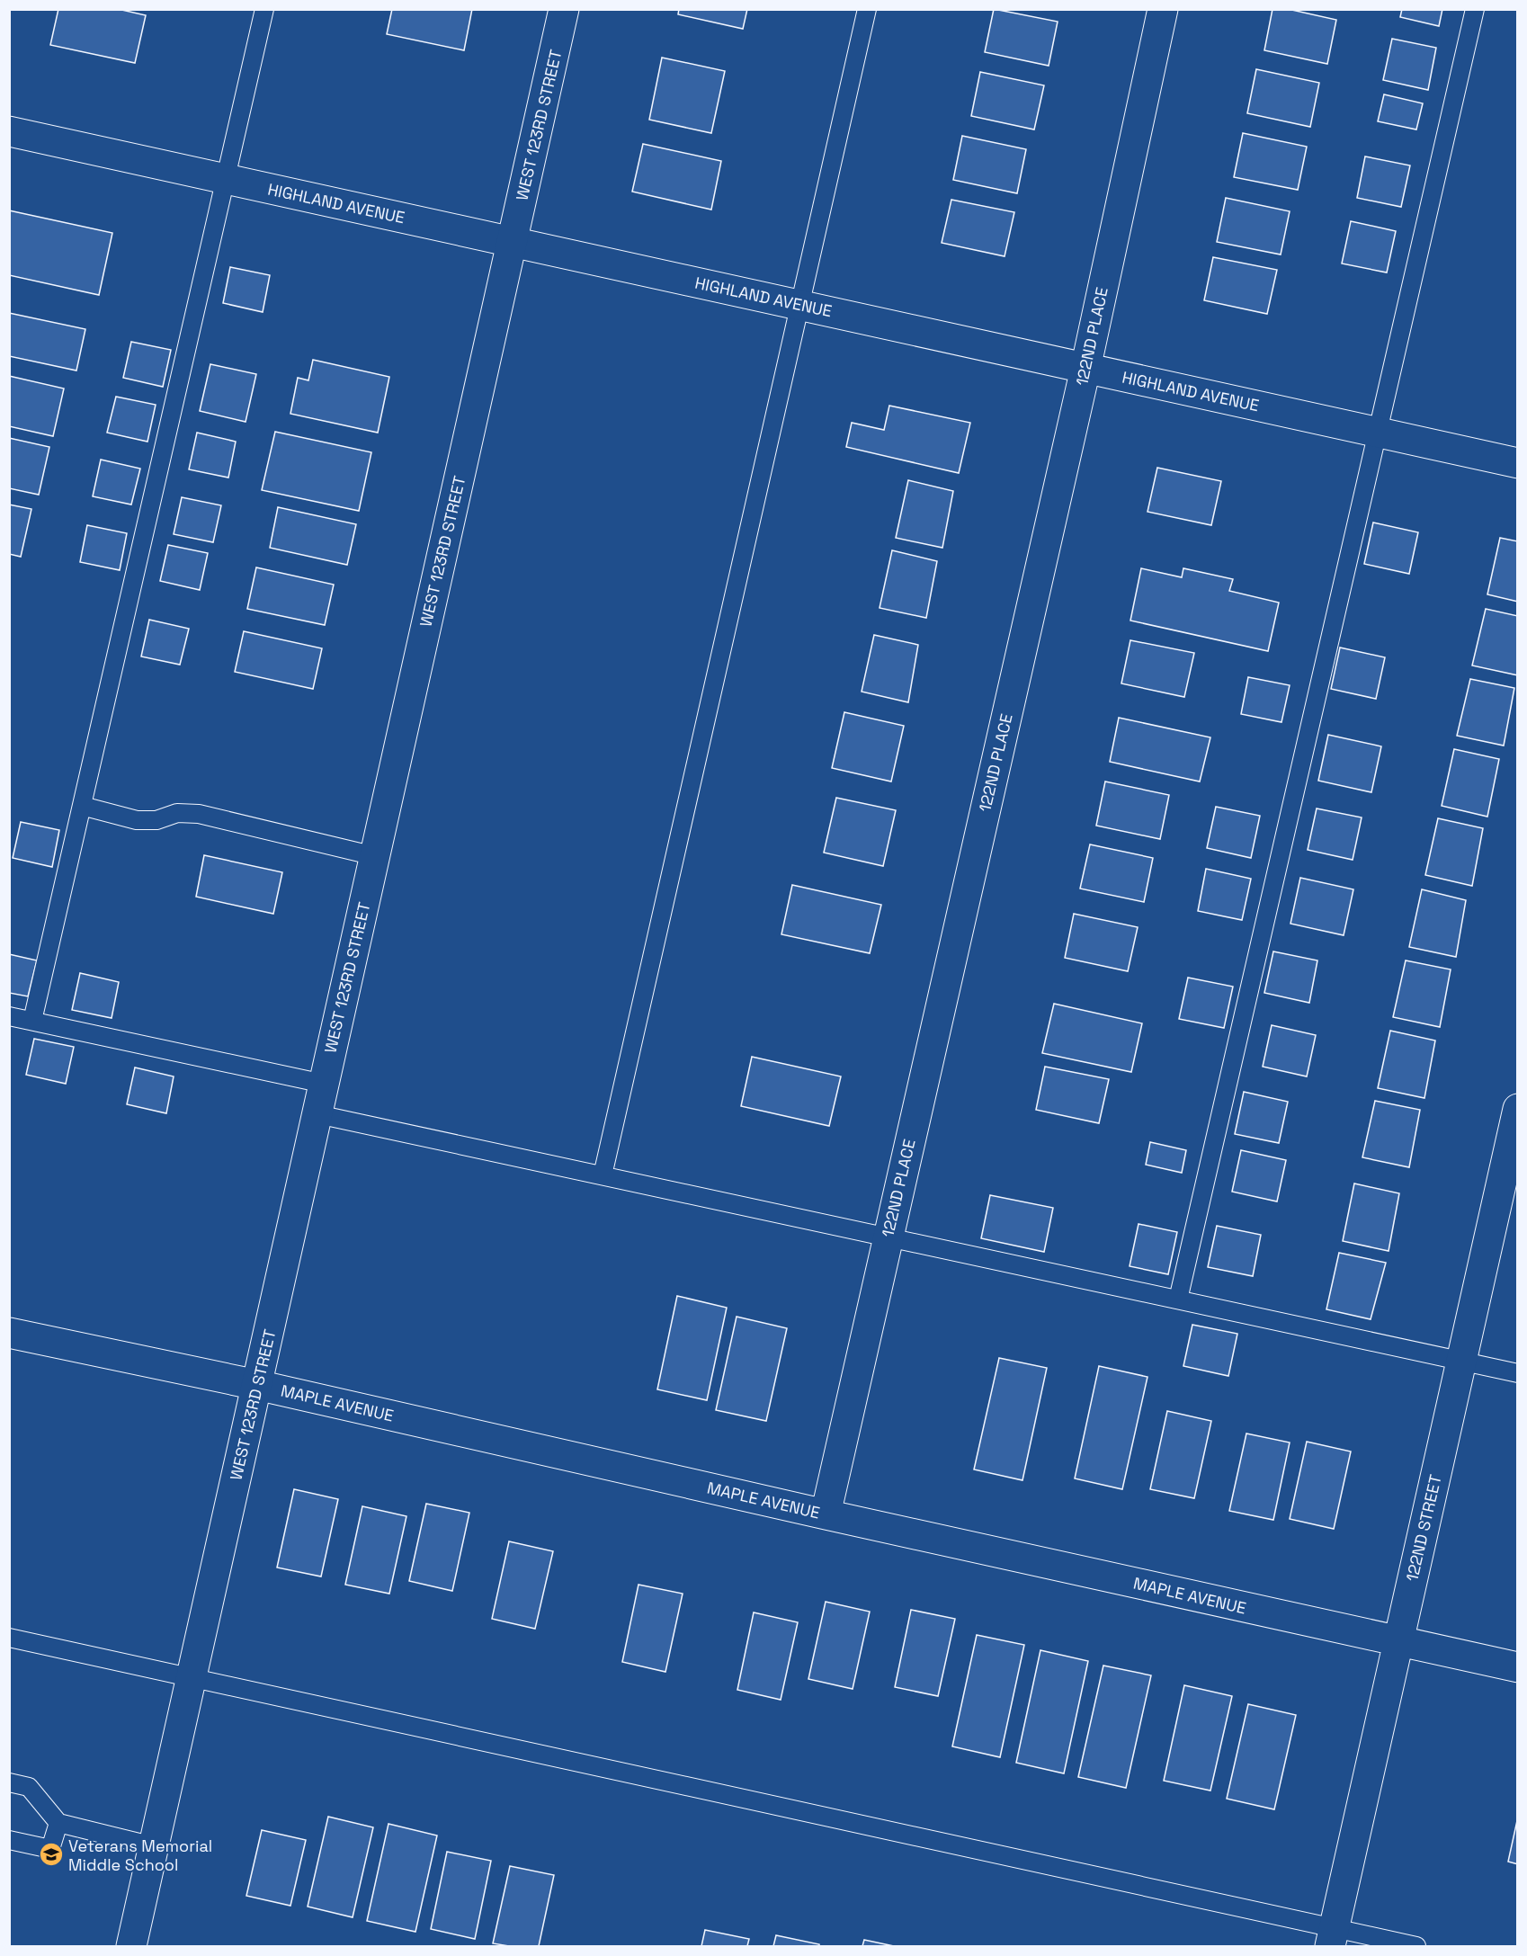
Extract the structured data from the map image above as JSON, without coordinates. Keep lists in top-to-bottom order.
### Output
{
  "streets": {
    "street": [
      "WEST 123RD STREET",
      "HIGHLAND AVENUE",
      "122ND PLACE",
      "MAPLE AVENUE",
      "122ND STREET"
    ]
  },
  "crossings": [
    ["WEST 123RD STREET", "HIGHLAND AVENUE"],
    ["WEST 123RD STREET", "MAPLE AVENUE"],
    ["HIGHLAND AVENUE", "122ND PLACE"],
    ["122ND PLACE", "MAPLE AVENUE"],
    ["MAPLE AVENUE", "122ND STREET"]
  ],
  "places": {
    "school or university": ["Veterans Memorial Middle School"]
  }
}
